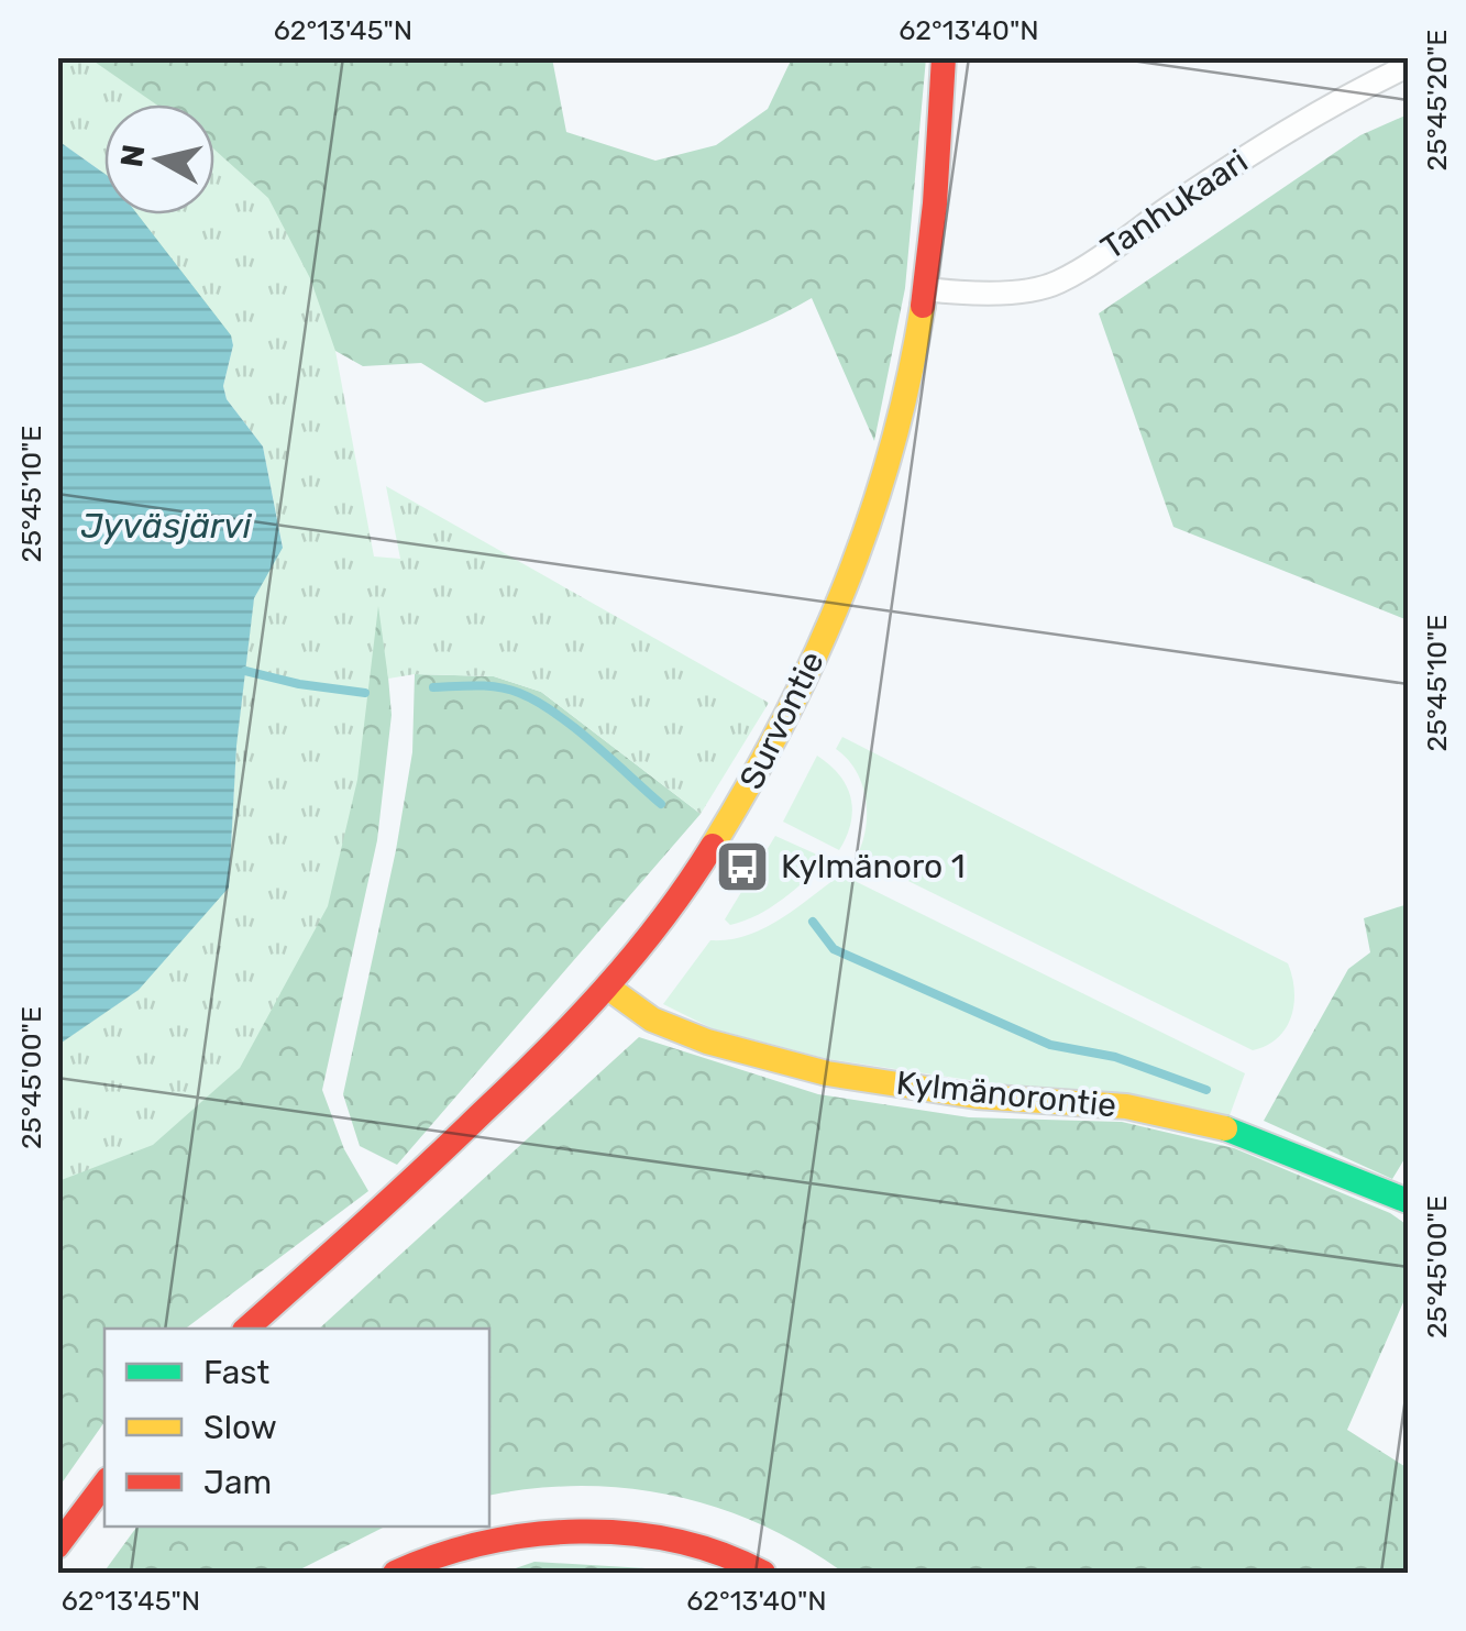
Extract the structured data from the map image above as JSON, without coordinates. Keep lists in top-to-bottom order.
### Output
{
  "streets": {
    "main road": ["Survontie", "Kylmänorontie"],
    "street": ["Tanhukaari"]
  },
  "crossings": [
    ["Tanhukaari", "Survontie"],
    ["Survontie", "Kylmänorontie"]
  ],
  "water": ["Jyväsjärvi"],
  "places": {
    "bus stop": ["Kylmänoro 1"]
  },
  "legend": ["Fast", "Slow", "Jam"],
  "north": "left",
  "coordinates": [
    "62°13'45\"N",
    "62°13'40\"N",
    "25°45'20\"E",
    "25°45'10\"E",
    "25°45'00\"E"
  ]
}
